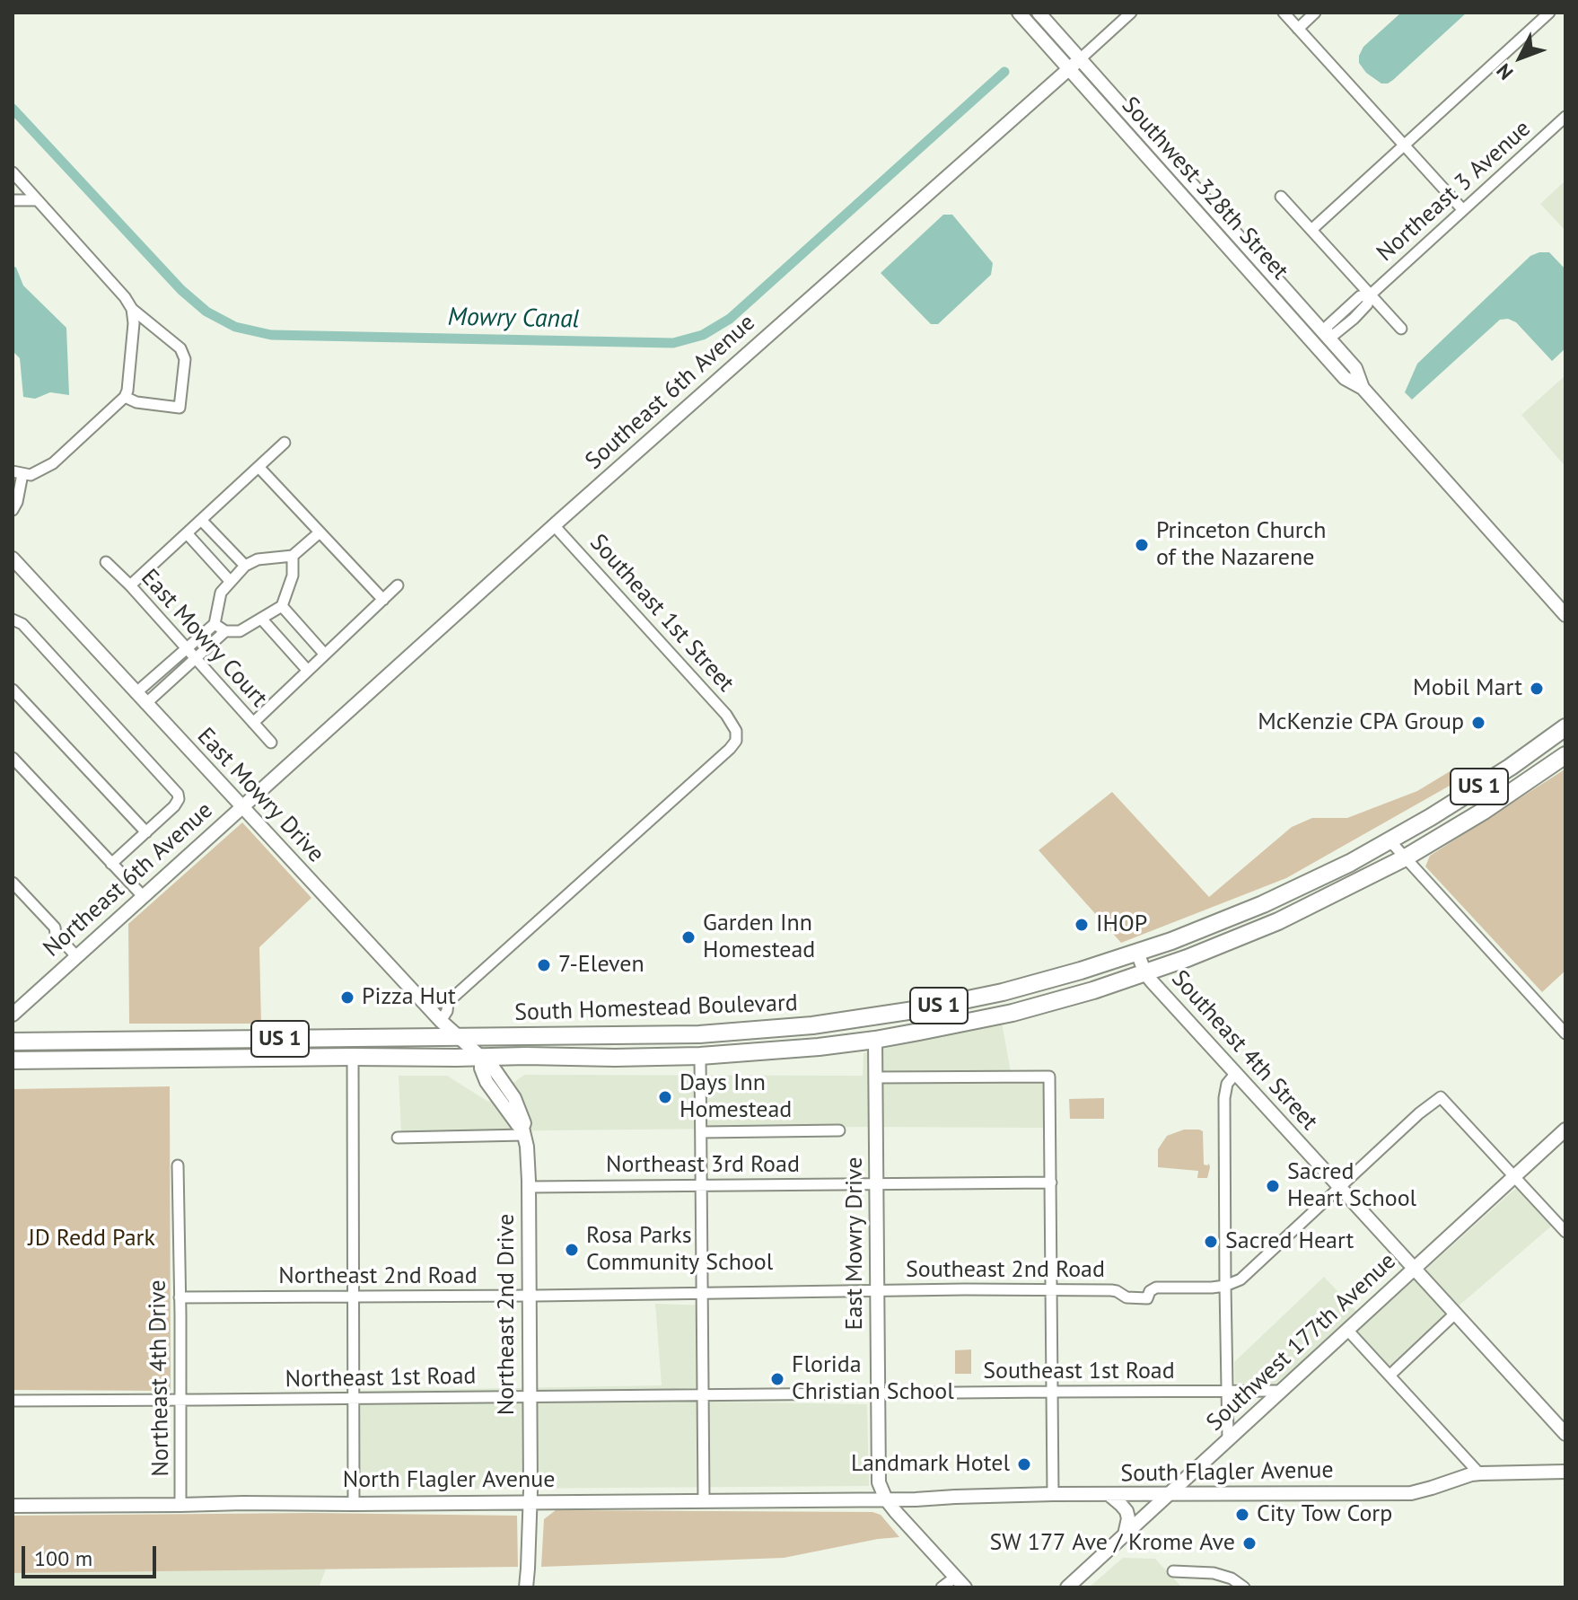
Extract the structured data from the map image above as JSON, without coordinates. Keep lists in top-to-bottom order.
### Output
{
  "streets": {
    "highway": ["US 1", "South Homestead Boulevard"],
    "street": [
      "Southwest 328th Street",
      "Northeast 3 Avenue",
      "Southeast 6th Avenue",
      "Southeast 1st Street",
      "East Mowry Court",
      "East Mowry Drive",
      "Northeast 6th Avenue",
      "Southeast 4th Street",
      "Northeast 3rd Road",
      "Southeast 2nd Road",
      "Northeast 2nd Road",
      "Northeast 2nd Drive",
      "Southwest 177th Avenue",
      "Southeast 1st Road",
      "Northeast 4th Drive",
      "Northeast 1st Road",
      "South Flagler Avenue",
      "North Flagler Avenue"
    ]
  },
  "crossings": [
    ["Southwest 328th Street", "Northeast 3 Avenue"],
    ["Southwest 328th Street", "Southeast 6th Avenue"],
    ["Southeast 6th Avenue", "Southeast 1st Street"],
    ["Southeast 6th Avenue", "East Mowry Drive"],
    ["Southeast 6th Avenue", "Northeast 6th Avenue"],
    ["US 1", "East Mowry Drive"],
    ["US 1", "South Homestead Boulevard"],
    ["East Mowry Drive", "Northeast 6th Avenue"],
    ["East Mowry Drive", "South Homestead Boulevard"],
    ["East Mowry Drive", "Northeast 3rd Road"],
    ["East Mowry Drive", "Southeast 2nd Road"],
    ["East Mowry Drive", "Northeast 2nd Road"],
    ["East Mowry Drive", "Southeast 1st Road"],
    ["East Mowry Drive", "Northeast 1st Road"],
    ["East Mowry Drive", "South Flagler Avenue"],
    ["East Mowry Drive", "North Flagler Avenue"],
    ["South Homestead Boulevard", "Southeast 4th Street"],
    ["Southeast 4th Street", "Southwest 177th Avenue"],
    ["Northeast 3rd Road", "Northeast 2nd Drive"],
    ["Southeast 2nd Road", "Northeast 2nd Road"],
    ["Northeast 2nd Road", "Northeast 2nd Drive"],
    ["Northeast 2nd Road", "Northeast 4th Drive"],
    ["Northeast 2nd Drive", "Northeast 1st Road"],
    ["Northeast 2nd Drive", "North Flagler Avenue"],
    ["Southwest 177th Avenue", "Southeast 1st Road"],
    ["Southwest 177th Avenue", "South Flagler Avenue"],
    ["Southeast 1st Road", "Northeast 1st Road"],
    ["Northeast 4th Drive", "Northeast 1st Road"],
    ["Northeast 4th Drive", "North Flagler Avenue"],
    ["South Flagler Avenue", "North Flagler Avenue"]
  ],
  "water": ["Mowry Canal"],
  "parks": ["JD Redd Park"],
  "places": [
    "Princeton Church of the Nazarene",
    "Mobil Mart",
    "McKenzie CPA Group",
    "IHOP",
    "Garden Inn Homestead",
    "7-Eleven",
    "Pizza Hut",
    "Days Inn Homestead",
    "Sacred Heart School",
    "Sacred Heart",
    "Rosa Parks Community School",
    "Florida Christian School",
    "Landmark Hotel",
    "City Tow Corp",
    "SW 177 Ave / Krome Ave"
  ],
  "scale_bar": "100 m",
  "north": "bottom left"
}
